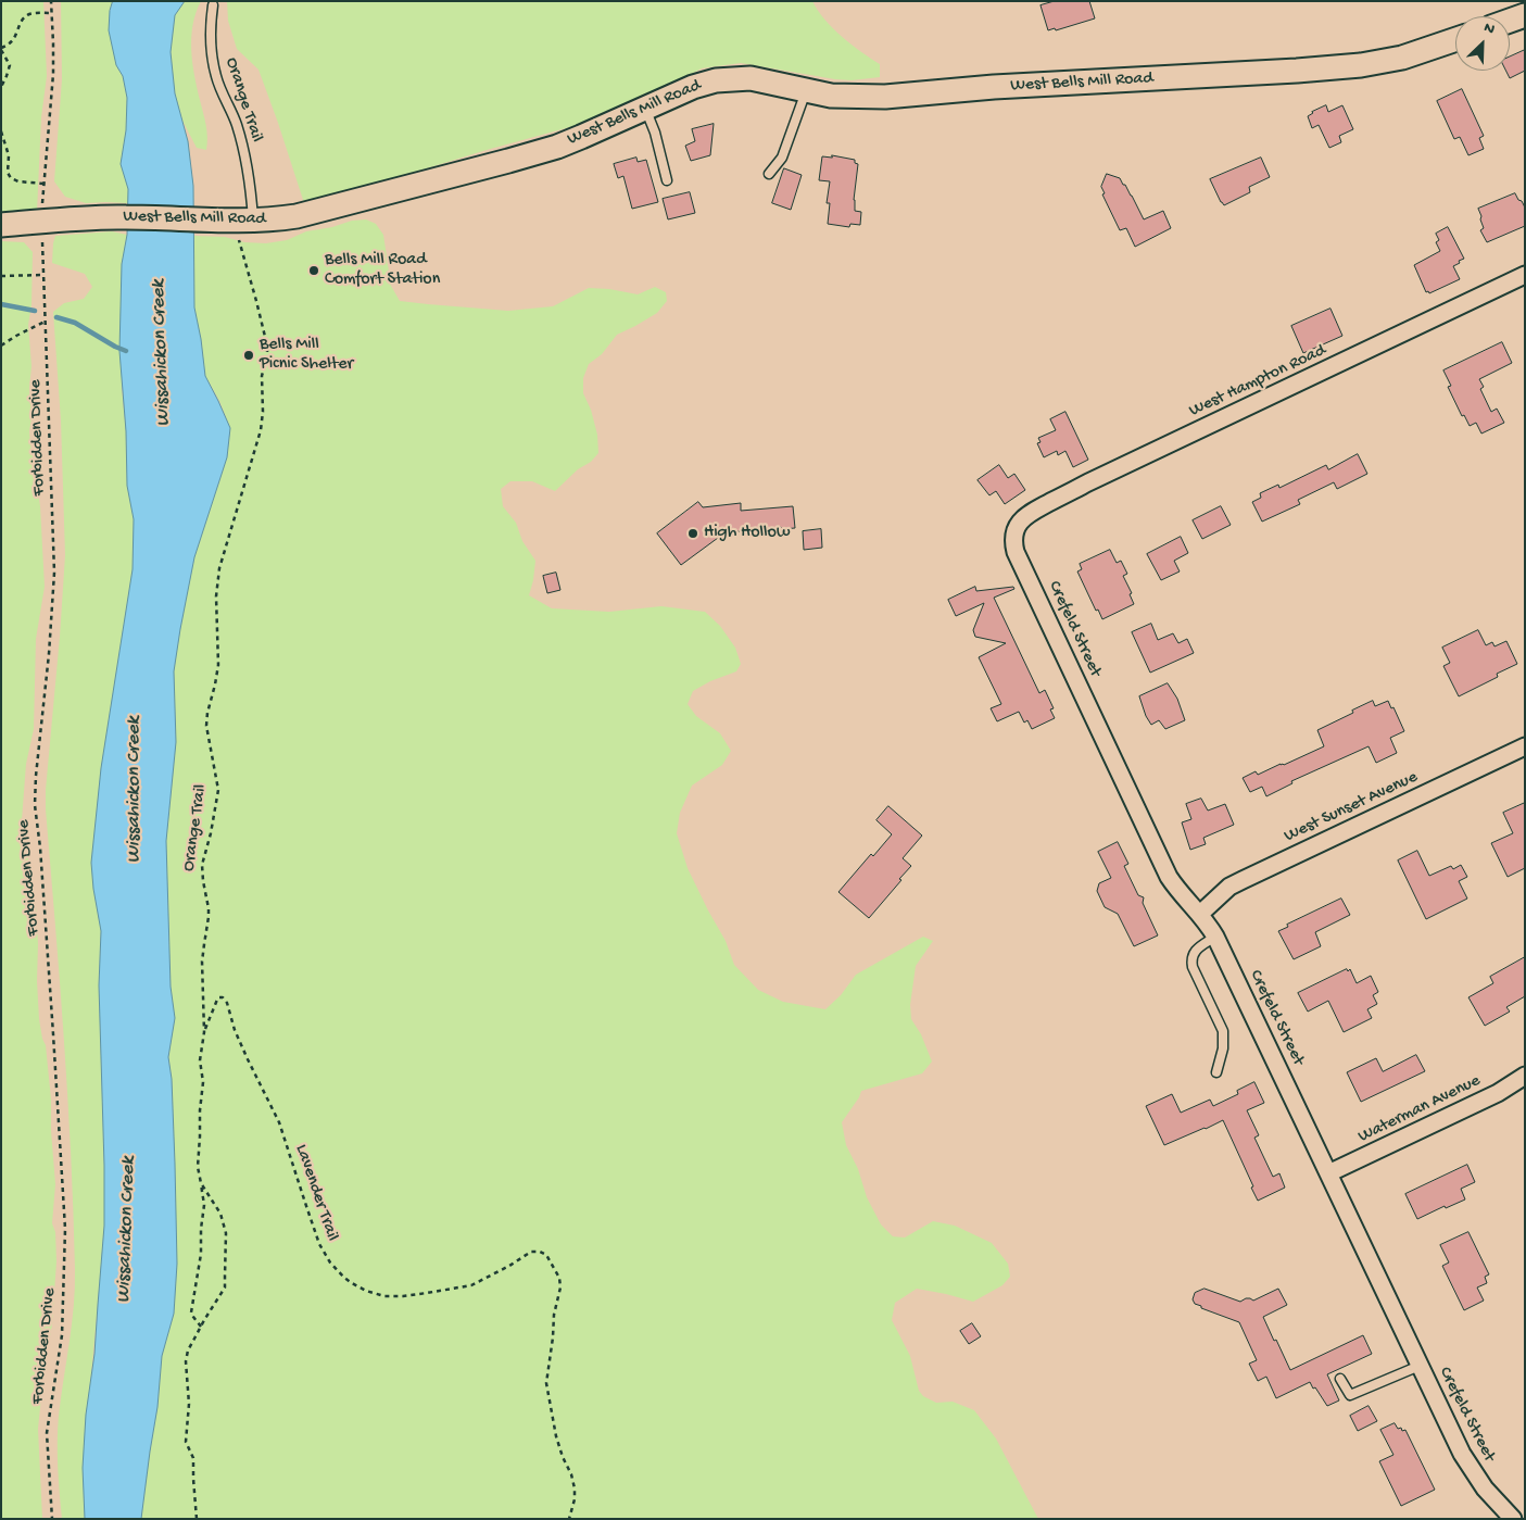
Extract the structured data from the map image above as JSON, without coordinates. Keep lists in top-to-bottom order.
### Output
{
  "streets": {
    "street": [
      "West Bells Mill Road",
      "West Hampton Road",
      "Crefeld Street",
      "West Sunset Avenue",
      "Waterman Avenue"
    ],
    "lane": ["Orange Trail"],
    "path": ["Forbidden Drive", "Lavender Trail"]
  },
  "crossings": [
    ["West Bells Mill Road", "Orange Trail"],
    ["Orange Trail", "Lavender Trail"],
    ["West Hampton Road", "Crefeld Street"],
    ["Crefeld Street", "West Sunset Avenue"],
    ["Crefeld Street", "Waterman Avenue"]
  ],
  "water": ["Wissahickon Creek"],
  "places": ["Bells Mill Road Comfort Station", "Bells Mill Picnic Shelter", "High Hollow"],
  "north": "top right"
}
